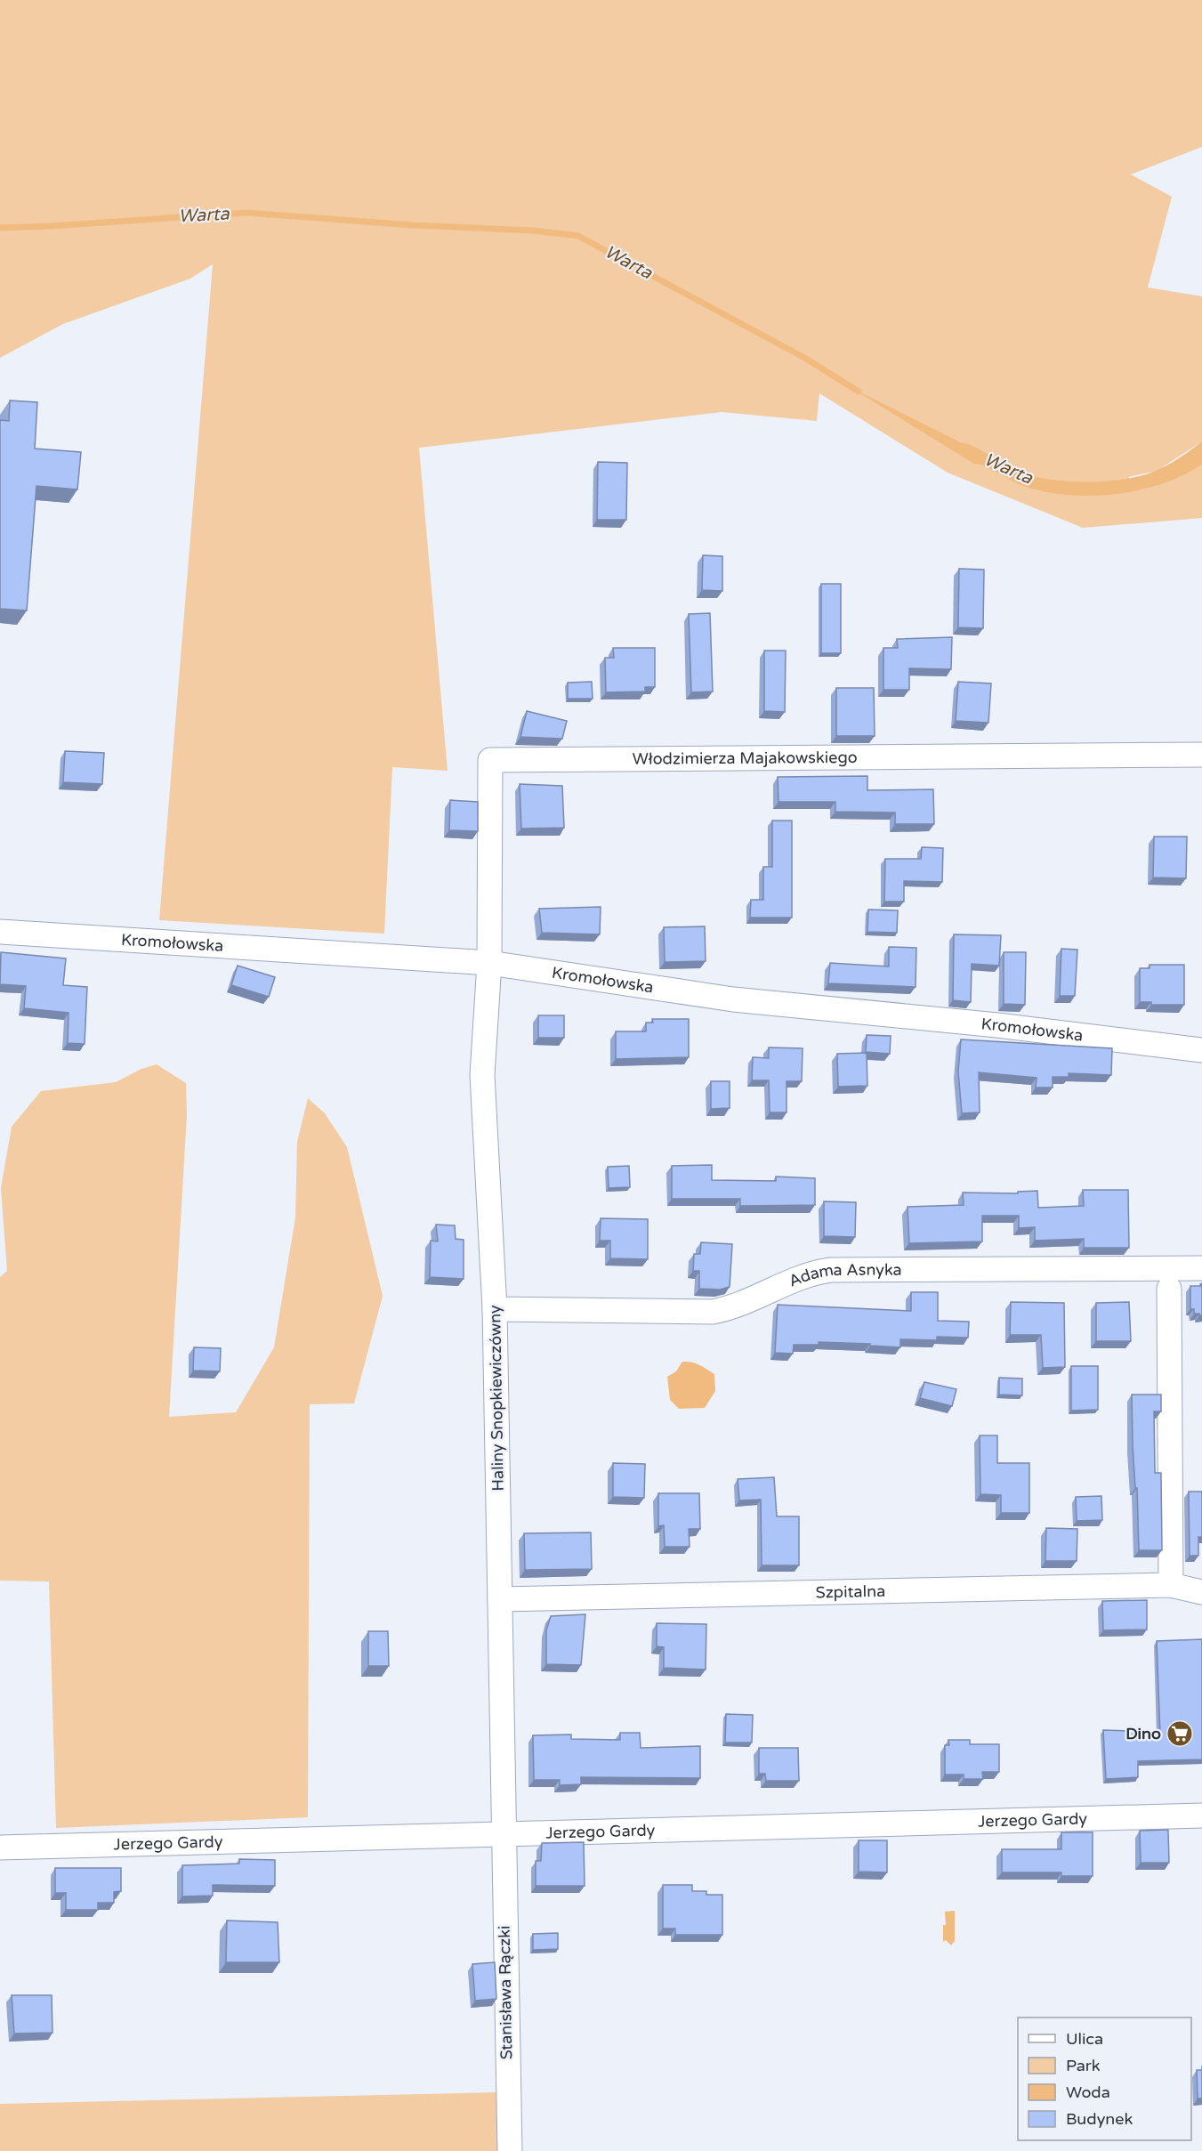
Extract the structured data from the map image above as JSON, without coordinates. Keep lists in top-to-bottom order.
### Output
{
  "streets": {
    "street": [
      "Włodzimierza Majakowskiego",
      "Kromołowska",
      "Adama Asnyka",
      "Haliny Snopkiewiczówny",
      "Szpitalna",
      "Jerzego Gardy",
      "Stanisława Rączki"
    ]
  },
  "crossings": [
    ["Włodzimierza Majakowskiego", "Kromołowska"],
    ["Włodzimierza Majakowskiego", "Haliny Snopkiewiczówny"],
    ["Kromołowska", "Haliny Snopkiewiczówny"],
    ["Adama Asnyka", "Haliny Snopkiewiczówny"],
    ["Haliny Snopkiewiczówny", "Szpitalna"],
    ["Haliny Snopkiewiczówny", "Jerzego Gardy"],
    ["Haliny Snopkiewiczówny", "Stanisława Rączki"],
    ["Jerzego Gardy", "Stanisława Rączki"]
  ],
  "water": ["Warta"],
  "places": {
    "supermarket": ["Dino"]
  },
  "legend": [
    "Ulica",
    "Park",
    "Woda",
    "Budynek"
  ]
}
